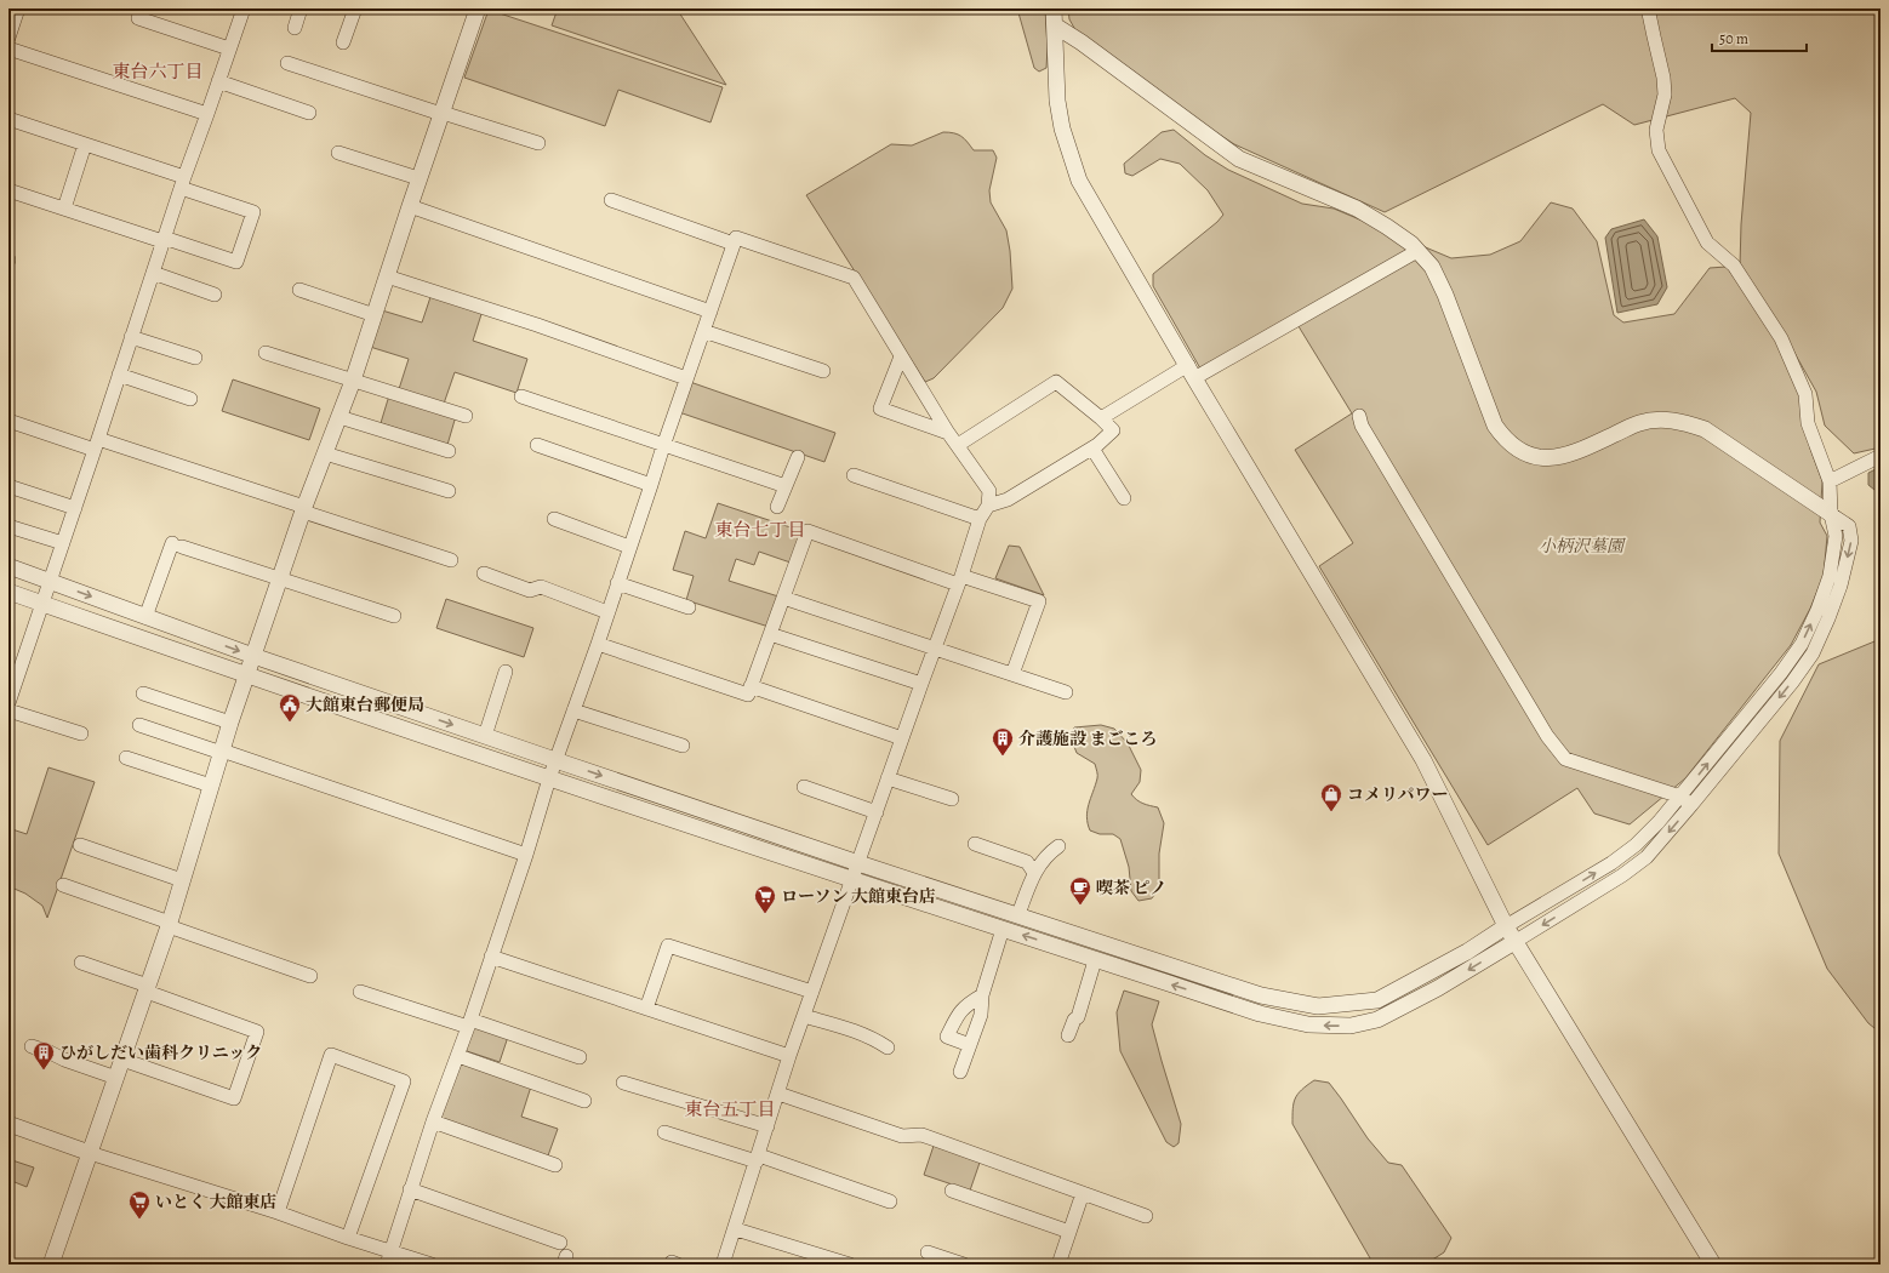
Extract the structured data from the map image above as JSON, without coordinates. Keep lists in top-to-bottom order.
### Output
{
  "districts": ["東台六丁目", "東台七丁目", "東台五丁目"],
  "parks": ["小柄沢墓園"],
  "places": {
    "public building": ["大館東台郵便局"],
    "building": ["介護施設 まごころ", "ひがしだい歯科クリニック"],
    "shop": ["コメリパワー"],
    "cafe": ["喫茶 ピノ"],
    "supermarket": ["ローソン 大館東台店", "いとく 大館東店"]
  },
  "scale_bar": "50 m"
}
